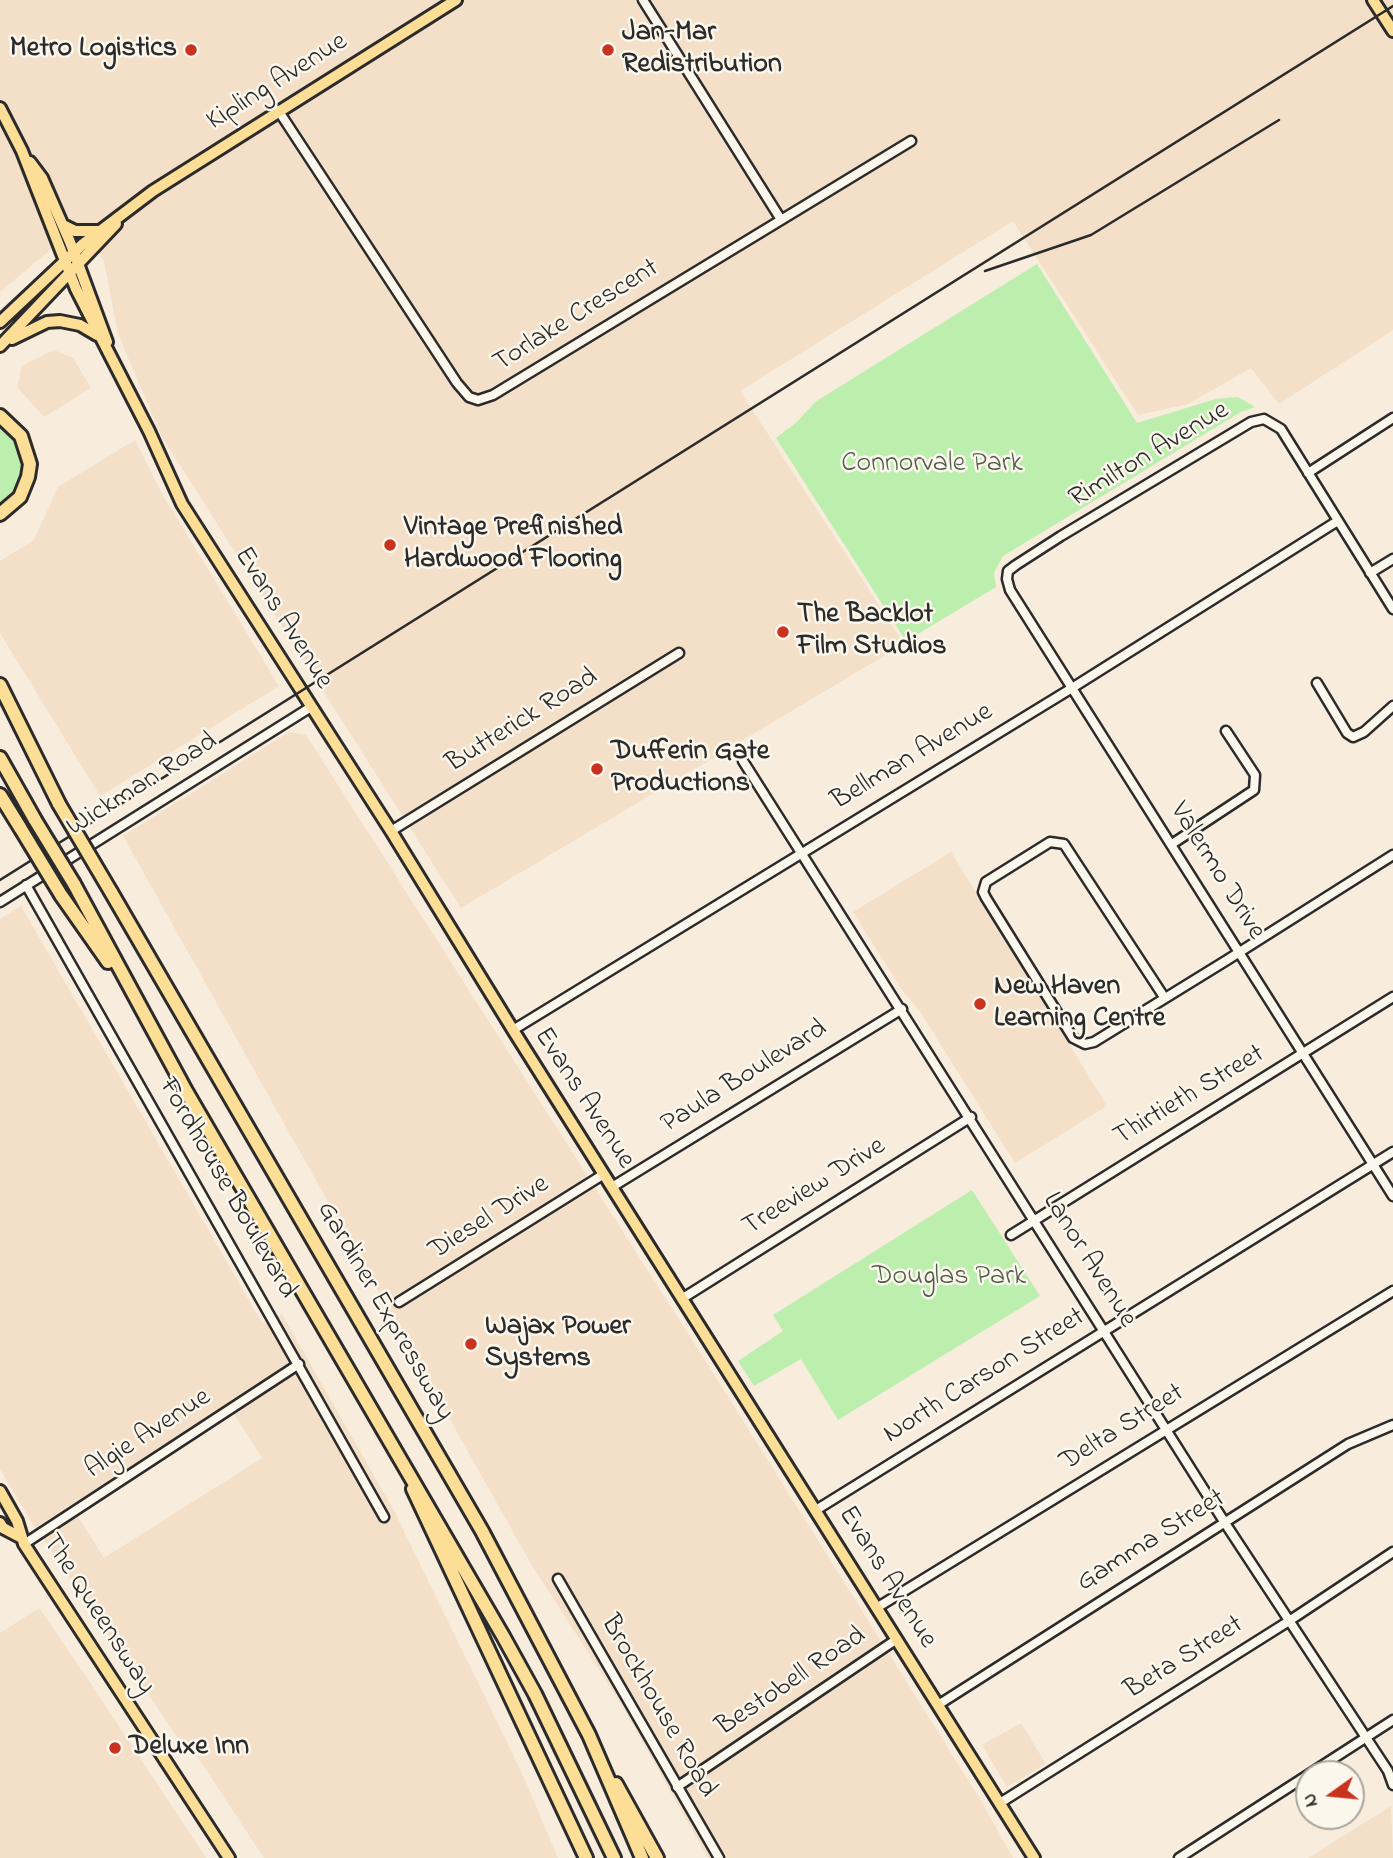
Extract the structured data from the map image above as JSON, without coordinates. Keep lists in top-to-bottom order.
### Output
{
  "streets": {
    "highway": ["Gardiner Expressway"],
    "main road": ["Kipling Avenue", "Evans Avenue", "The Queensway"],
    "street": [
      "Torlake Crescent",
      "Rimilton Avenue",
      "Butterick Road",
      "Bellman Avenue",
      "Wickman Road",
      "Valermo Drive",
      "Paula Boulevard",
      "Thirtieth Street",
      "Treeview Drive",
      "Fordhouse Boulevard",
      "Diesel Drive",
      "Lanor Avenue",
      "North Carson Street",
      "Delta Street",
      "Algie Avenue",
      "Gamma Street",
      "Beta Street",
      "Bestobell Road",
      "Brockhouse Road"
    ]
  },
  "crossings": [
    ["Kipling Avenue", "Torlake Crescent"],
    ["Kipling Avenue", "Evans Avenue"],
    ["Rimilton Avenue", "Bellman Avenue"],
    ["Rimilton Avenue", "Valermo Drive"],
    ["Evans Avenue", "Butterick Road"],
    ["Evans Avenue", "Bellman Avenue"],
    ["Evans Avenue", "Wickman Road"],
    ["Evans Avenue", "Paula Boulevard"],
    ["Evans Avenue", "Treeview Drive"],
    ["Evans Avenue", "Diesel Drive"],
    ["Evans Avenue", "North Carson Street"],
    ["Evans Avenue", "Delta Street"],
    ["Evans Avenue", "Gamma Street"],
    ["Evans Avenue", "Beta Street"],
    ["Evans Avenue", "Bestobell Road"],
    ["Bellman Avenue", "Valermo Drive"],
    ["Bellman Avenue", "Lanor Avenue"],
    ["Wickman Road", "Fordhouse Boulevard"],
    ["Valermo Drive", "Thirtieth Street"],
    ["Valermo Drive", "North Carson Street"],
    ["Paula Boulevard", "Lanor Avenue"],
    ["Thirtieth Street", "Lanor Avenue"],
    ["Treeview Drive", "Lanor Avenue"],
    ["Fordhouse Boulevard", "Algie Avenue"],
    ["Lanor Avenue", "North Carson Street"],
    ["Lanor Avenue", "Delta Street"],
    ["Lanor Avenue", "Gamma Street"],
    ["Lanor Avenue", "Beta Street"],
    ["Algie Avenue", "The Queensway"],
    ["Bestobell Road", "Brockhouse Road"]
  ],
  "parks": ["Connorvale Park", "Douglas Park"],
  "places": [
    "Metro Logistics",
    "Jan-Mar Redistribution",
    "Vintage Prefinished Hardwood Flooring",
    "The Backlot Film Studios",
    "Dufferin Gate Productions",
    "New Haven Learning Centre",
    "Wajax Power Systems",
    "Deluxe Inn"
  ],
  "north": "left"
}
